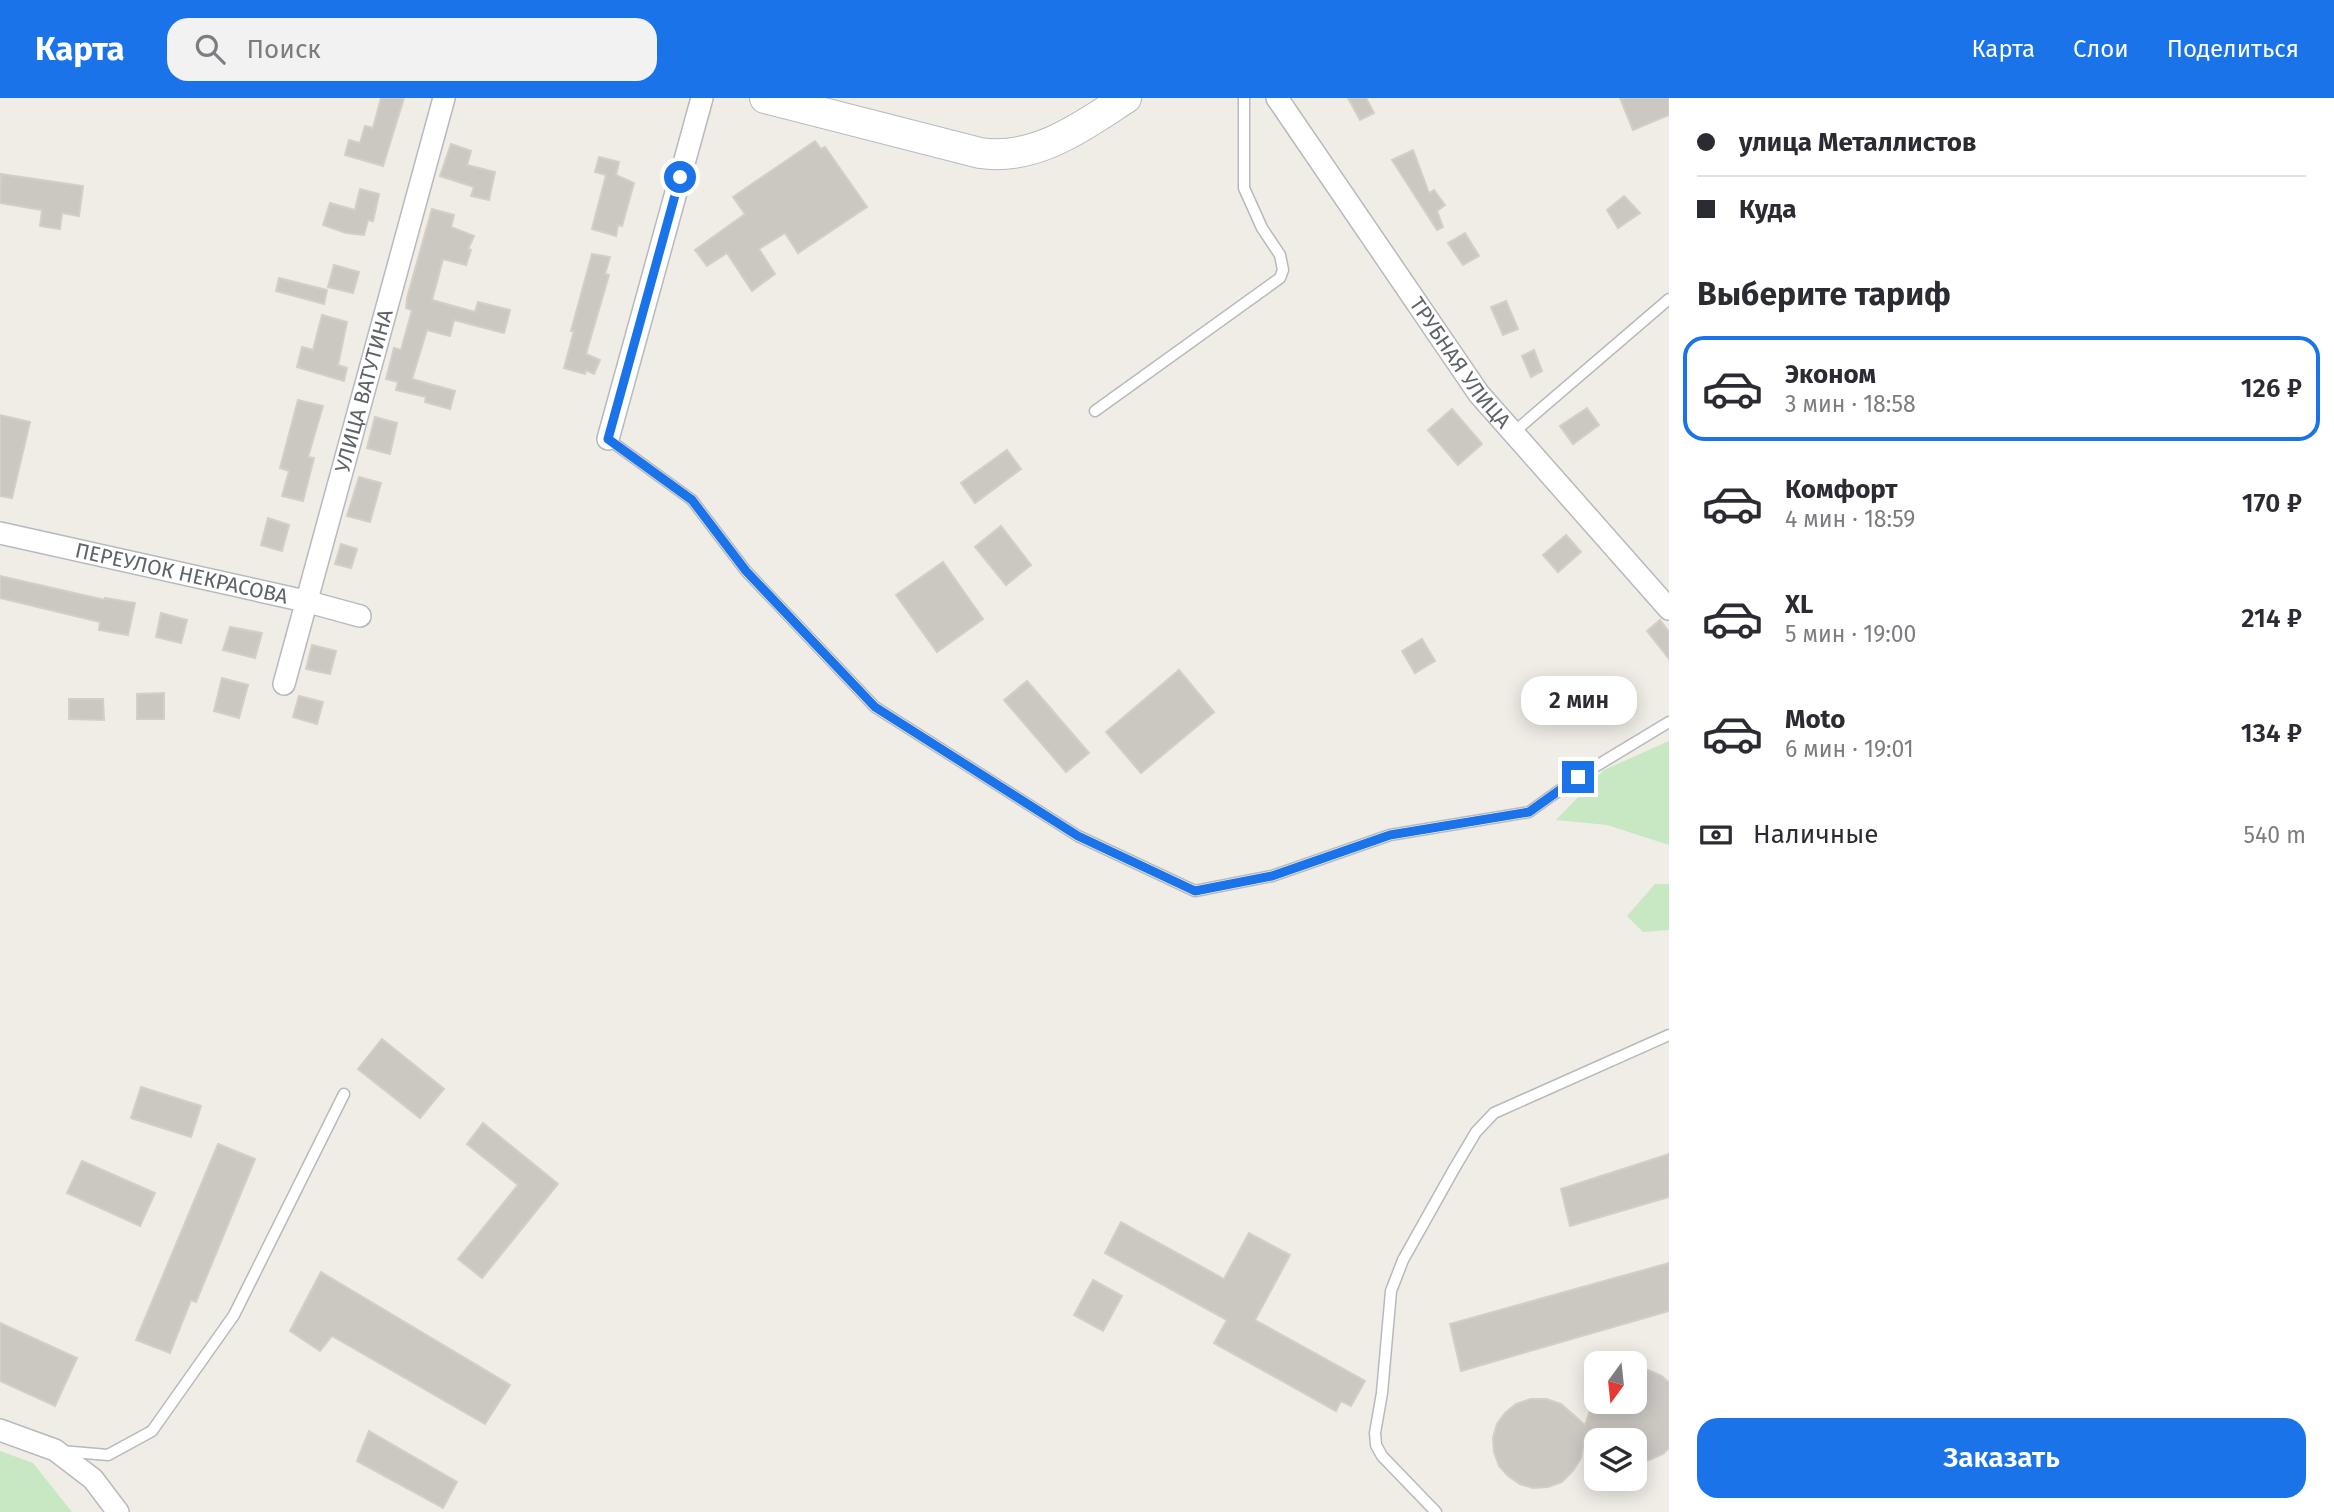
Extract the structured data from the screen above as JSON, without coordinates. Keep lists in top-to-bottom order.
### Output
{
  "streets": {
    "street": ["ТРУБНАЯ УЛИЦА", "УЛИЦА ВАТУТИНА", "ПЕРЕУЛОК НЕКРАСОВА"]
  },
  "crossings": [
    ["УЛИЦА ВАТУТИНА", "ПЕРЕУЛОК НЕКРАСОВА"]
  ],
  "north": "bottom",
  "page": {
    "header": "Карта",
    "search": "Поиск",
    "nav": ["Карта", "Слои", "Поделиться"],
    "banner": ["улица Металлистов", "Куда"],
    "heading": "Выберите тариф",
    "list": [
      {
        "name": "Эконом",
        "note": "3 мин · 18:58",
        "value": "126 ₽"
      },
      {
        "name": "Комфорт",
        "note": "4 мин · 18:59",
        "value": "170 ₽"
      },
      {
        "name": "XL",
        "note": "5 мин · 19:00",
        "value": "214 ₽"
      },
      {
        "name": "Moto",
        "note": "6 мин · 19:01",
        "value": "134 ₽"
      }
    ],
    "bubble": "2 мин",
    "pay": ["Наличные", "540 m"],
    "buttons": "Заказать"
  }
}
